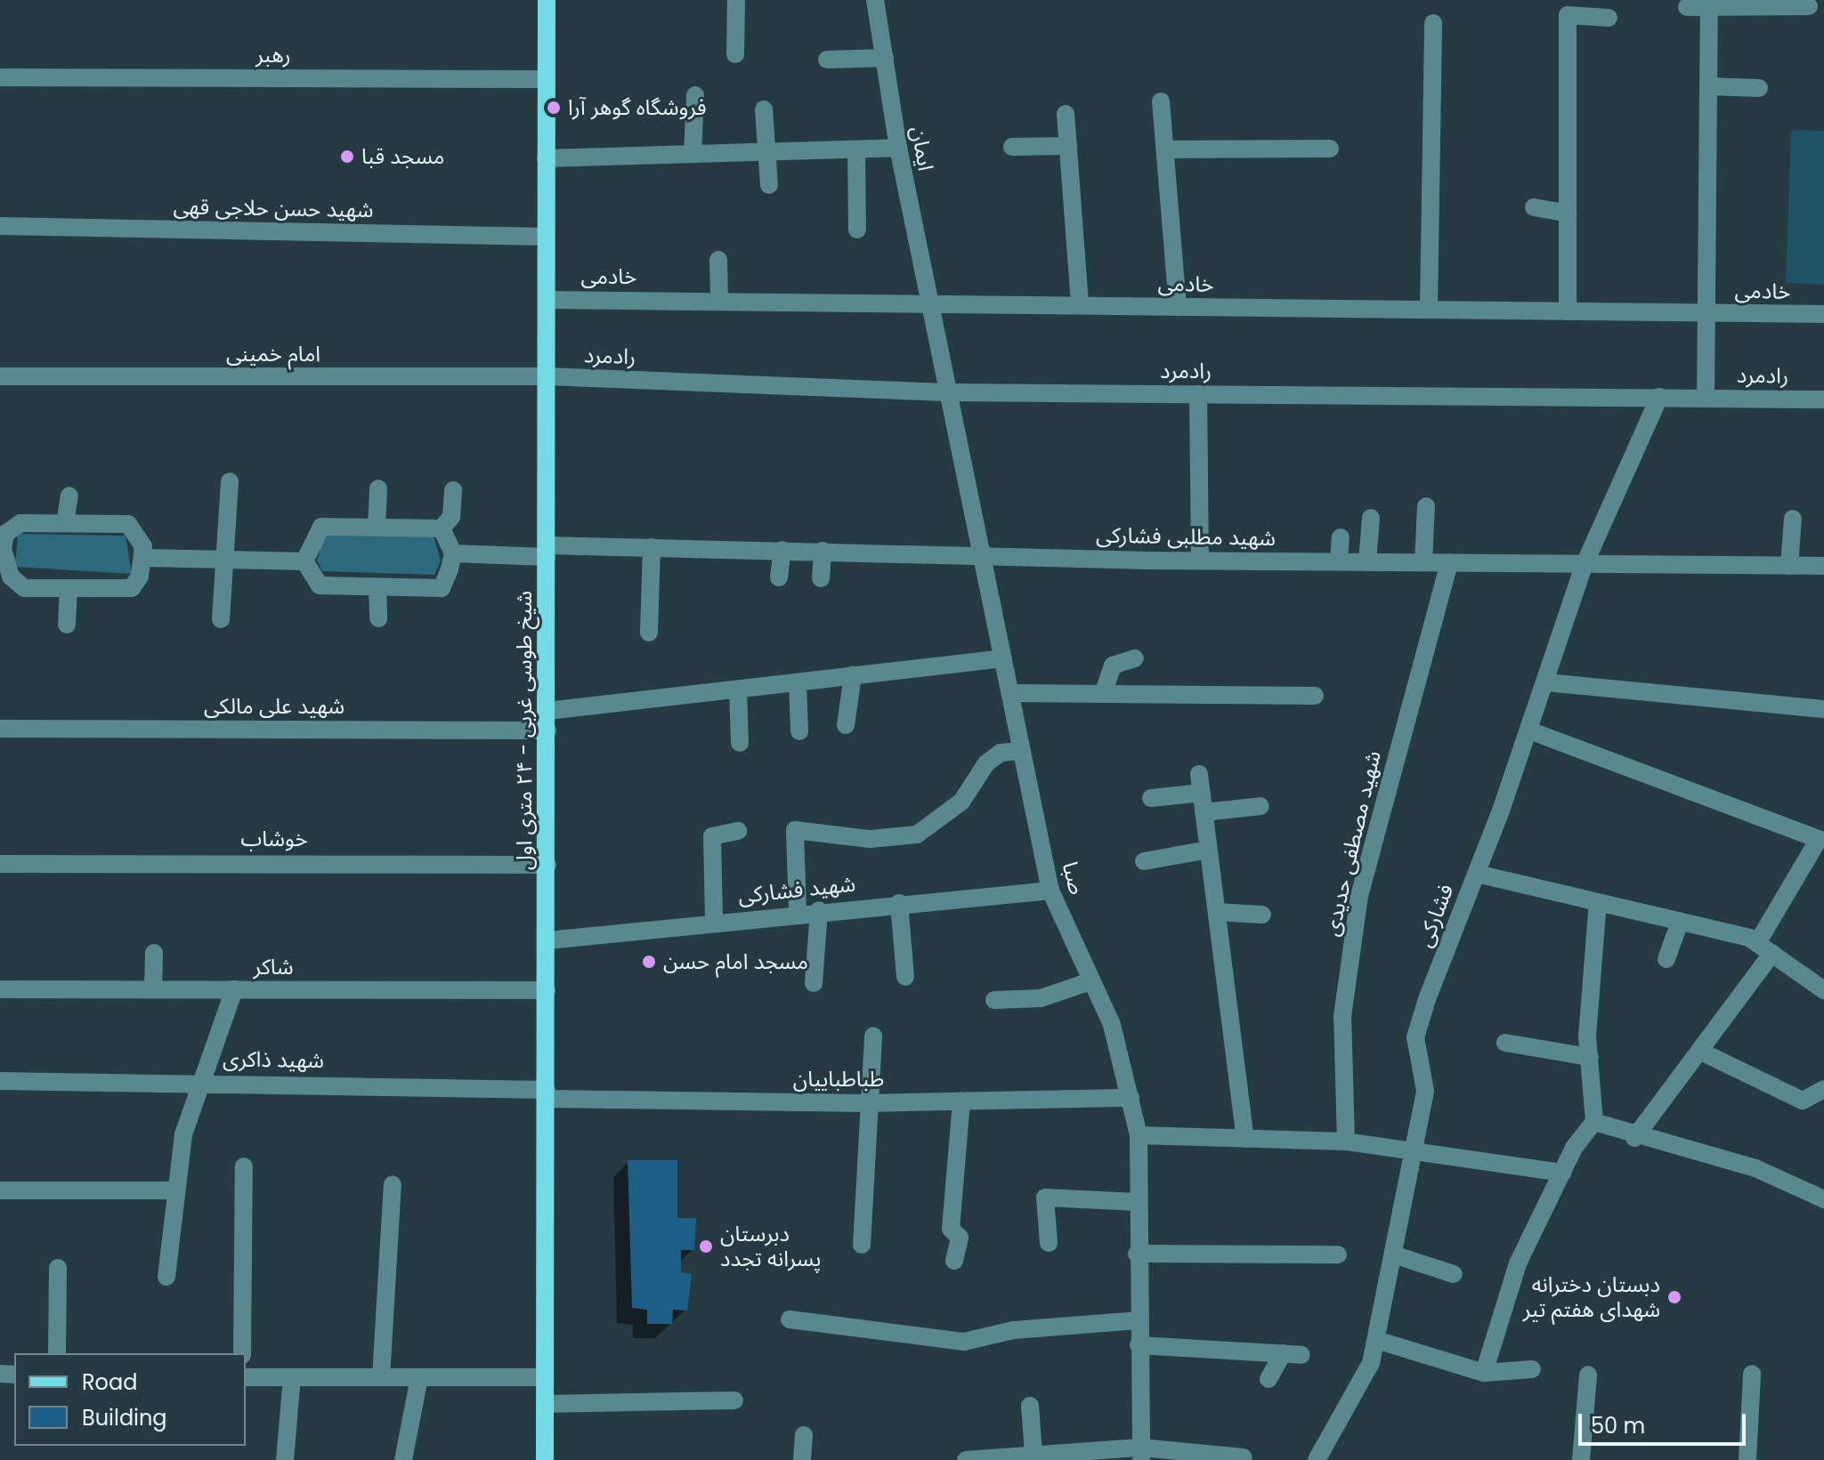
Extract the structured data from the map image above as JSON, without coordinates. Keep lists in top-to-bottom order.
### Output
{
  "streets": {
    "main road": ["شیخ طوسی غربی - ۲۴ متری اول"],
    "street": [
      "رهبر",
      "ایمان",
      "شهید حسن حلاجی قهی",
      "خادمی",
      "امام خمینی",
      "رادمرد",
      "شهید مطلبی فشارکی",
      "شهید علی مالکی",
      "خوشاب",
      "شهید مصطفی حدیدی",
      "صبا",
      "شهید فشارکی",
      "فشارکی",
      "شاکر",
      "شهید ذاکری",
      "طباطباییان"
    ]
  },
  "crossings": [
    ["رهبر", "شیخ طوسی غربی - ۲۴ متری اول"],
    ["ایمان", "خادمی"],
    ["ایمان", "صبا"],
    ["شهید حسن حلاجی قهی", "شیخ طوسی غربی - ۲۴ متری اول"],
    ["خادمی", "شیخ طوسی غربی - ۲۴ متری اول"],
    ["خادمی", "صبا"],
    ["امام خمینی", "رادمرد"],
    ["امام خمینی", "شیخ طوسی غربی - ۲۴ متری اول"],
    ["رادمرد", "شیخ طوسی غربی - ۲۴ متری اول"],
    ["رادمرد", "صبا"],
    ["رادمرد", "فشارکی"],
    ["شهید مطلبی فشارکی", "شیخ طوسی غربی - ۲۴ متری اول"],
    ["شهید مطلبی فشارکی", "شهید مصطفی حدیدی"],
    ["شهید مطلبی فشارکی", "صبا"],
    ["شهید مطلبی فشارکی", "فشارکی"],
    ["شهید علی مالکی", "شیخ طوسی غربی - ۲۴ متری اول"],
    ["شیخ طوسی غربی - ۲۴ متری اول", "خوشاب"],
    ["شیخ طوسی غربی - ۲۴ متری اول", "شهید فشارکی"],
    ["شیخ طوسی غربی - ۲۴ متری اول", "شاکر"],
    ["شیخ طوسی غربی - ۲۴ متری اول", "شهید ذاکری"],
    ["شیخ طوسی غربی - ۲۴ متری اول", "طباطباییان"],
    ["صبا", "شهید فشارکی"],
    ["صبا", "طباطباییان"],
    ["شهید ذاکری", "طباطباییان"]
  ],
  "places": [
    "فروشگاه گوهر آرا",
    "مسجد قبا",
    "مسجد امام حسن",
    "دبرستان پسرانه تجدد",
    "دبستان دخترانه شهدای هفتم تیر"
  ],
  "legend": ["Road", "Building"],
  "scale_bar": "50 m"
}
